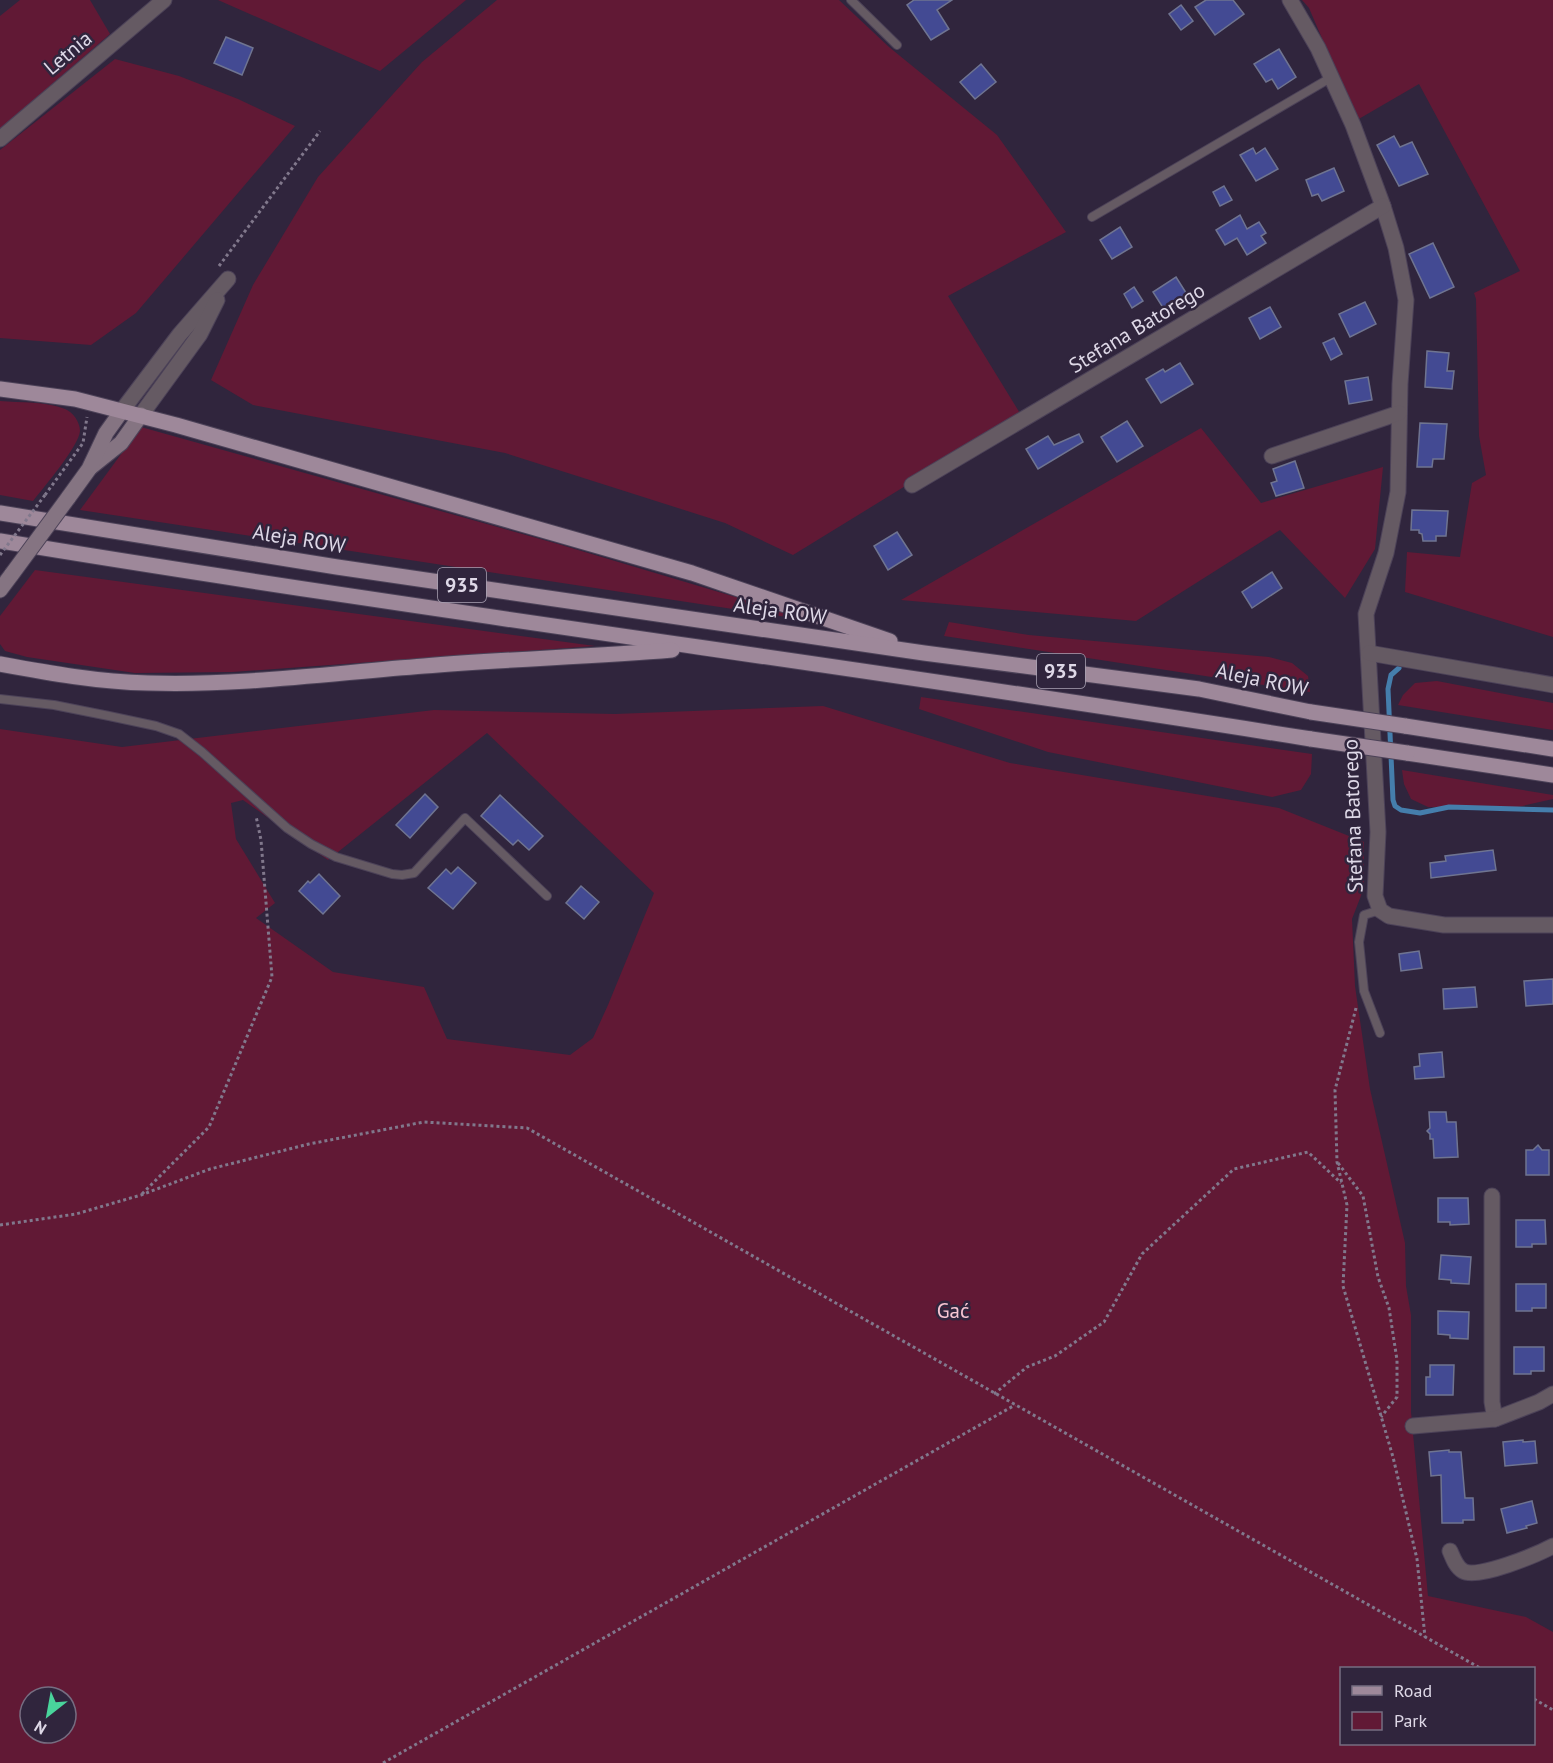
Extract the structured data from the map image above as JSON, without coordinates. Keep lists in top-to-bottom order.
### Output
{
  "streets": {
    "main road": ["Aleja ROW", "935"],
    "street": ["Letnia", "Stefana Batorego"]
  },
  "parks": ["Gać"],
  "legend": ["Road", "Park"],
  "north": "bottom left"
}
